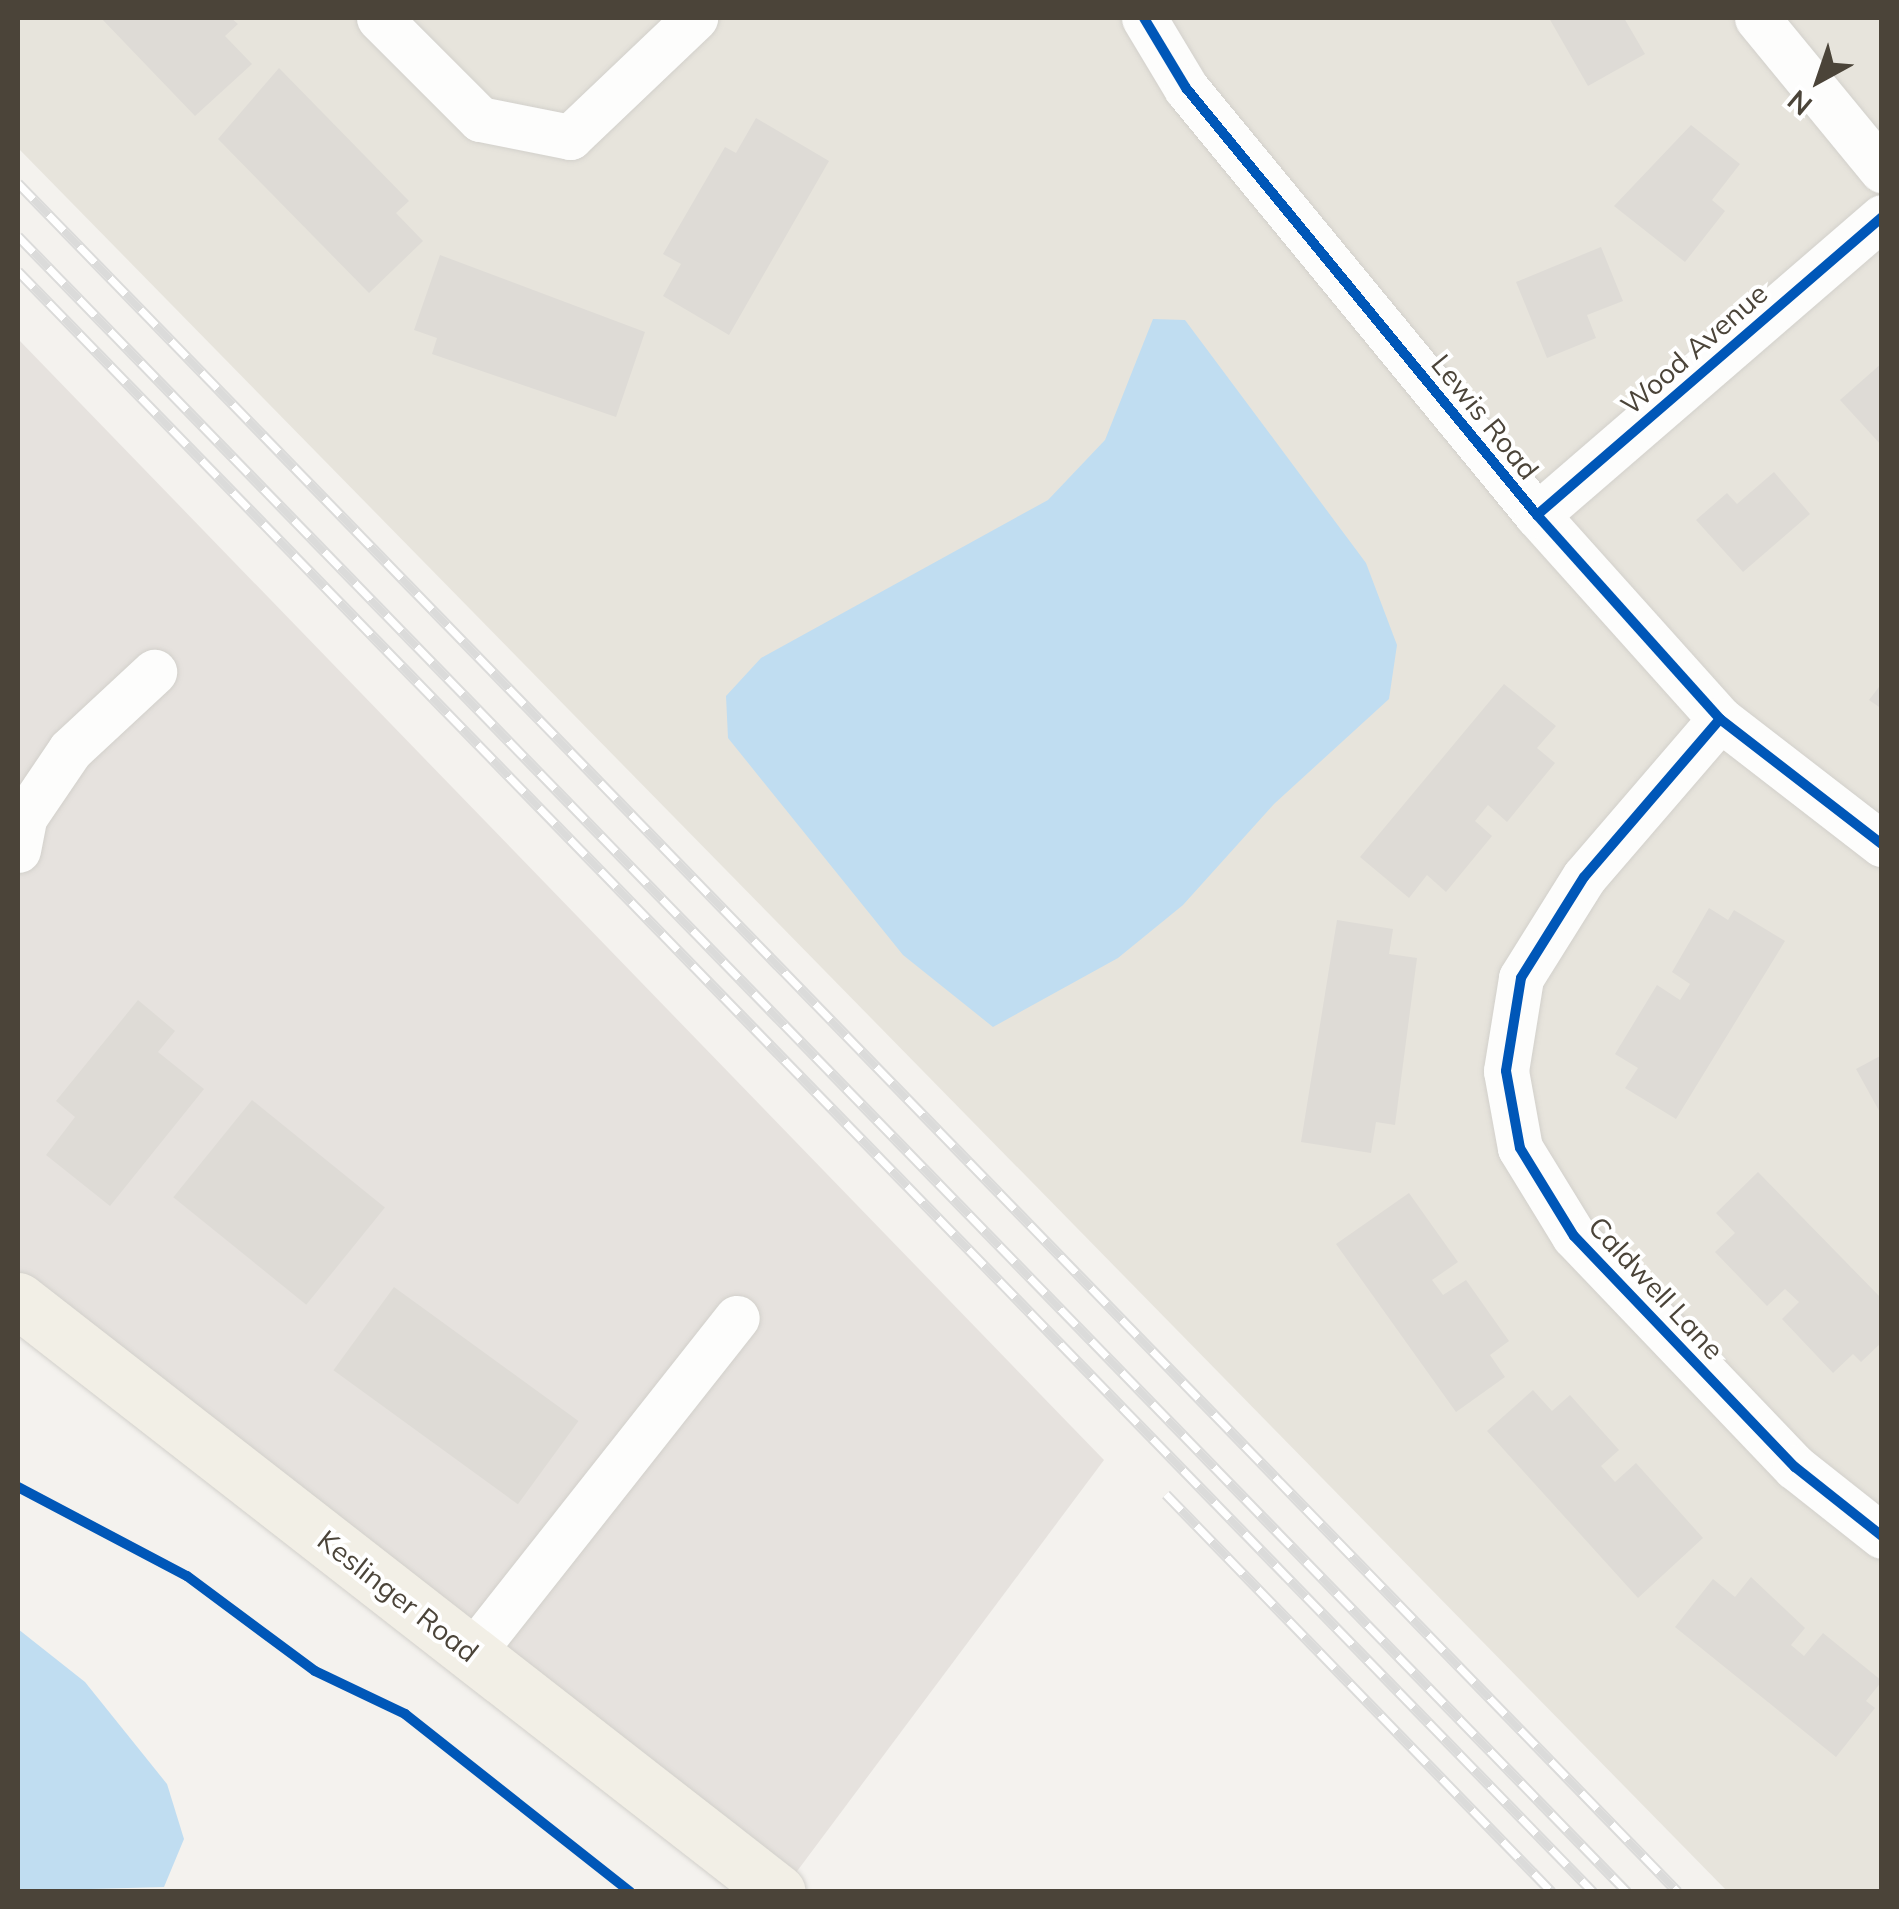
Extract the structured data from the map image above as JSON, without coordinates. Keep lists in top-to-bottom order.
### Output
{
  "streets": {
    "main road": ["Keslinger Road"],
    "street": ["Wood Avenue", "Lewis Road", "Caldwell Lane"]
  },
  "crossings": [
    ["Wood Avenue", "Lewis Road"],
    ["Lewis Road", "Caldwell Lane"]
  ],
  "north": "bottom left"
}
